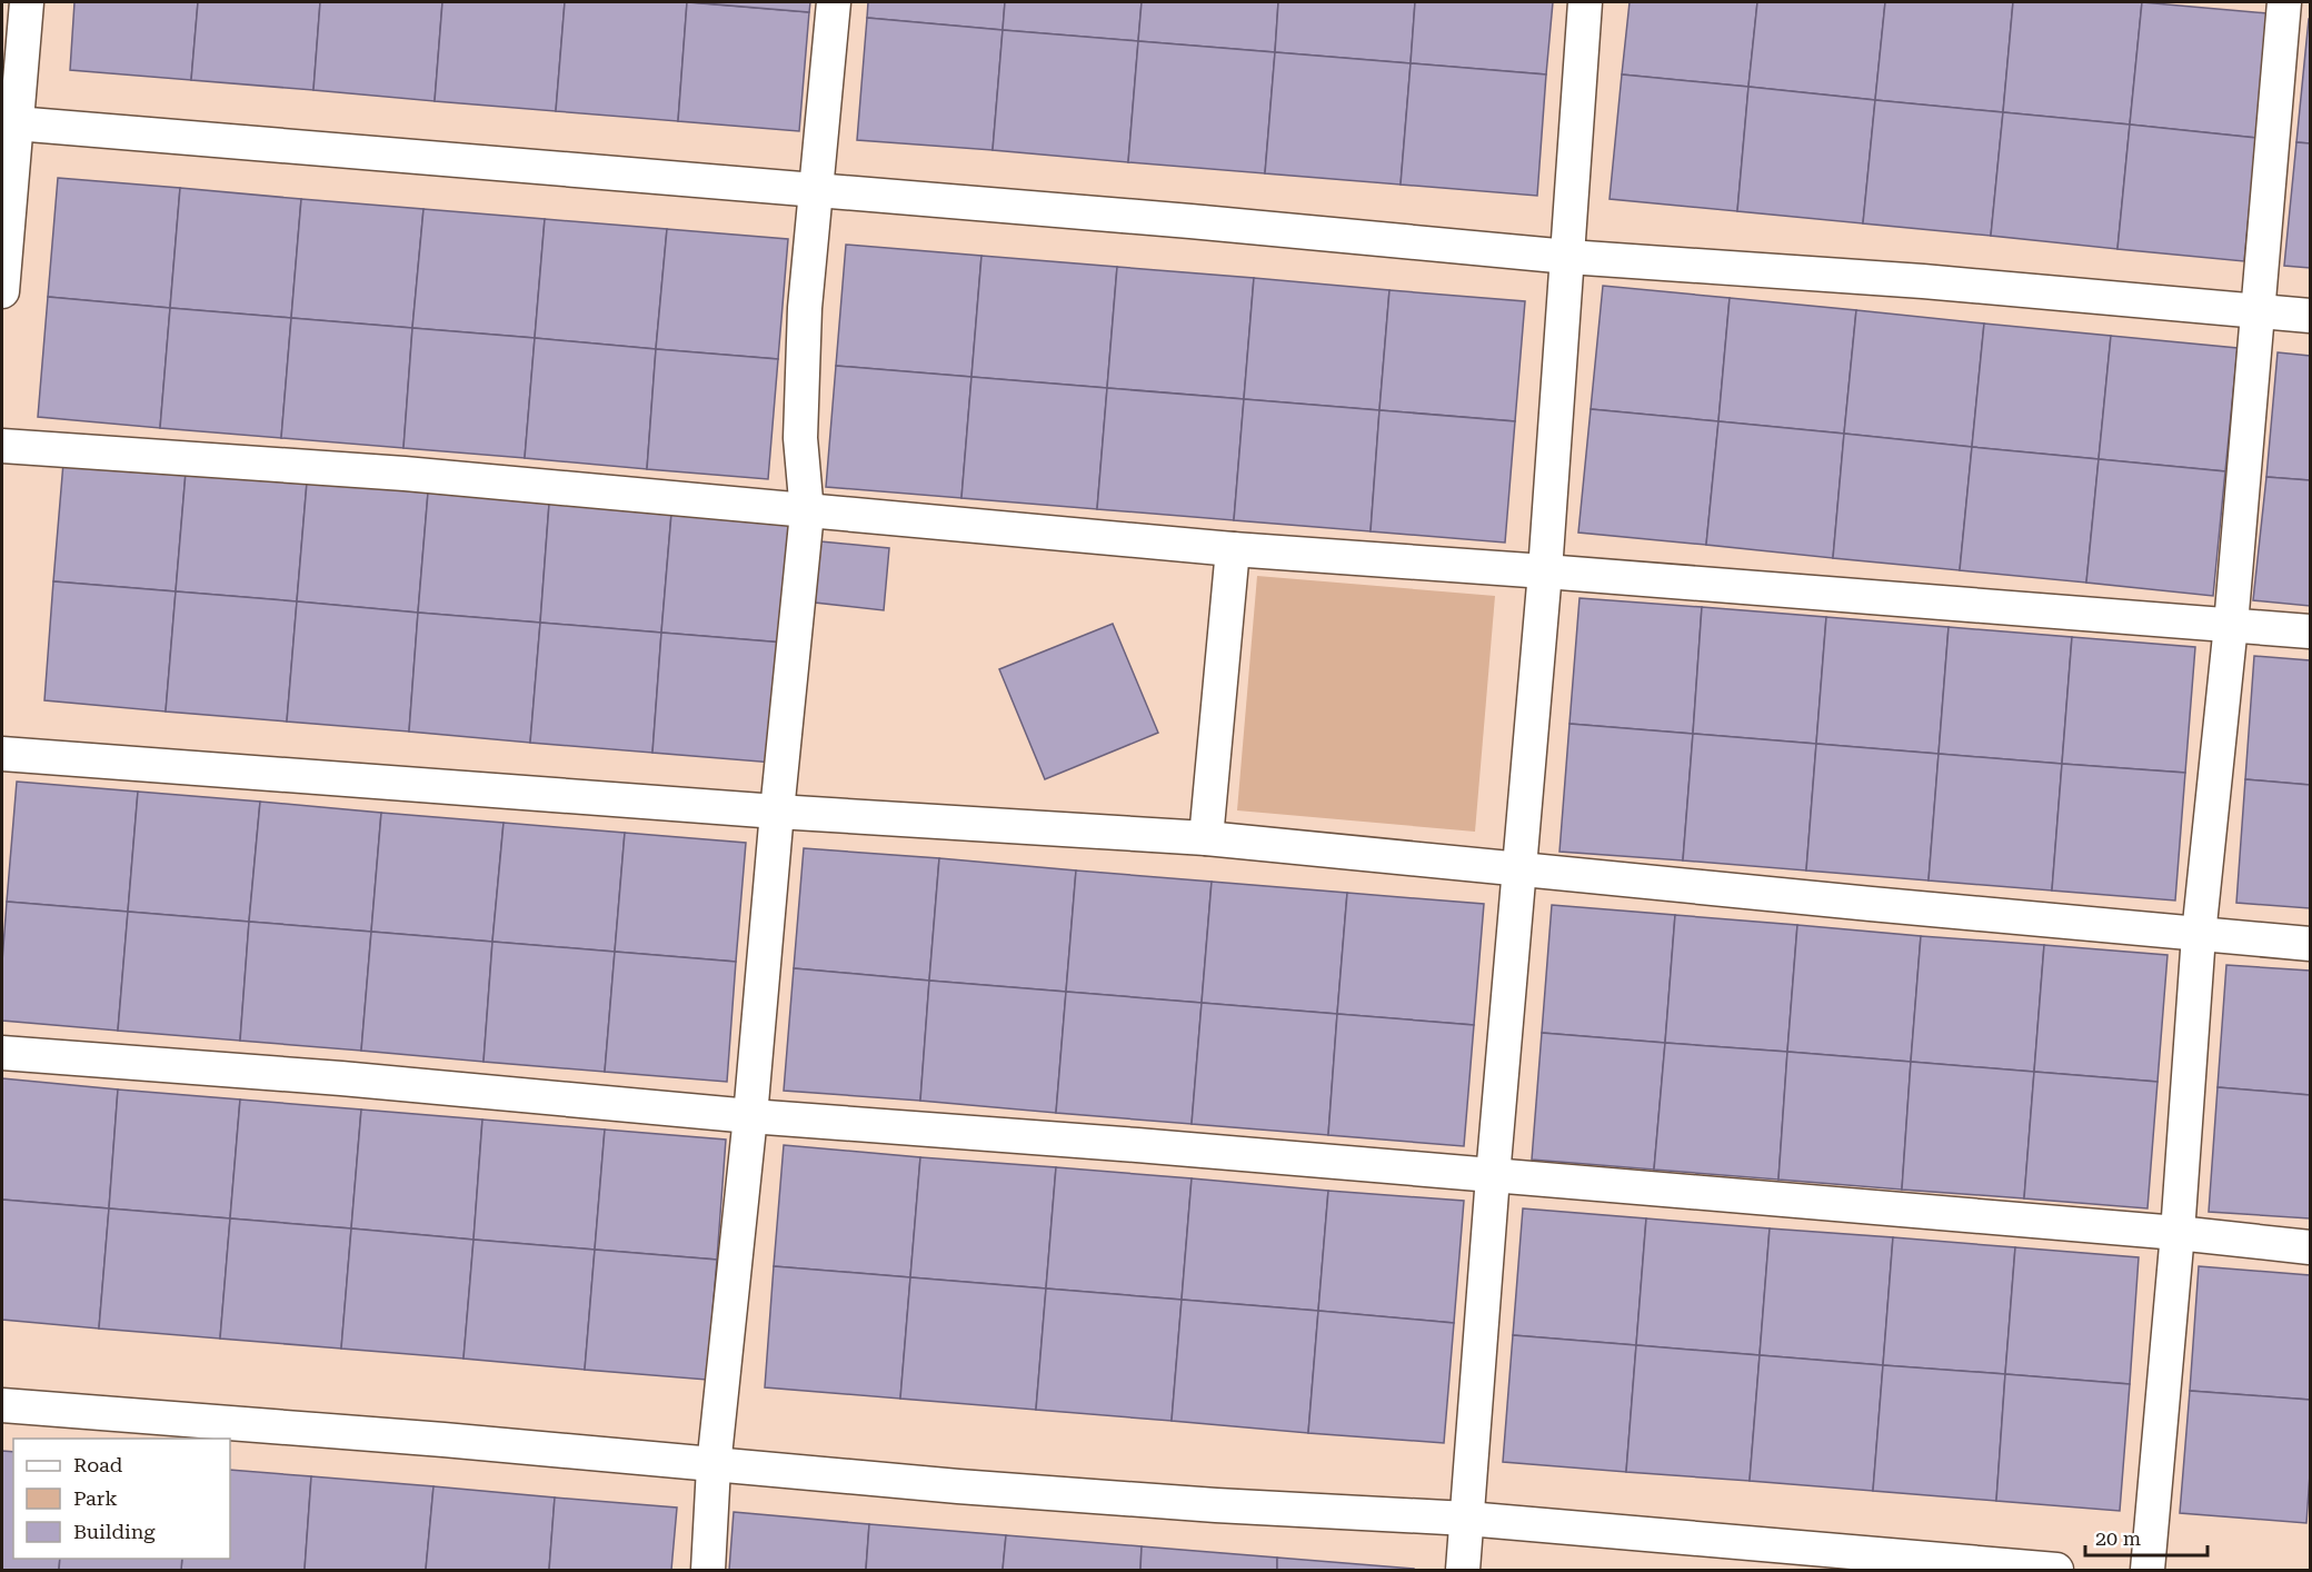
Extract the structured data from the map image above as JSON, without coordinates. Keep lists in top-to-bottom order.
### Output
{
  "legend": ["Road", "Park", "Building"],
  "scale_bar": "20 m"
}
